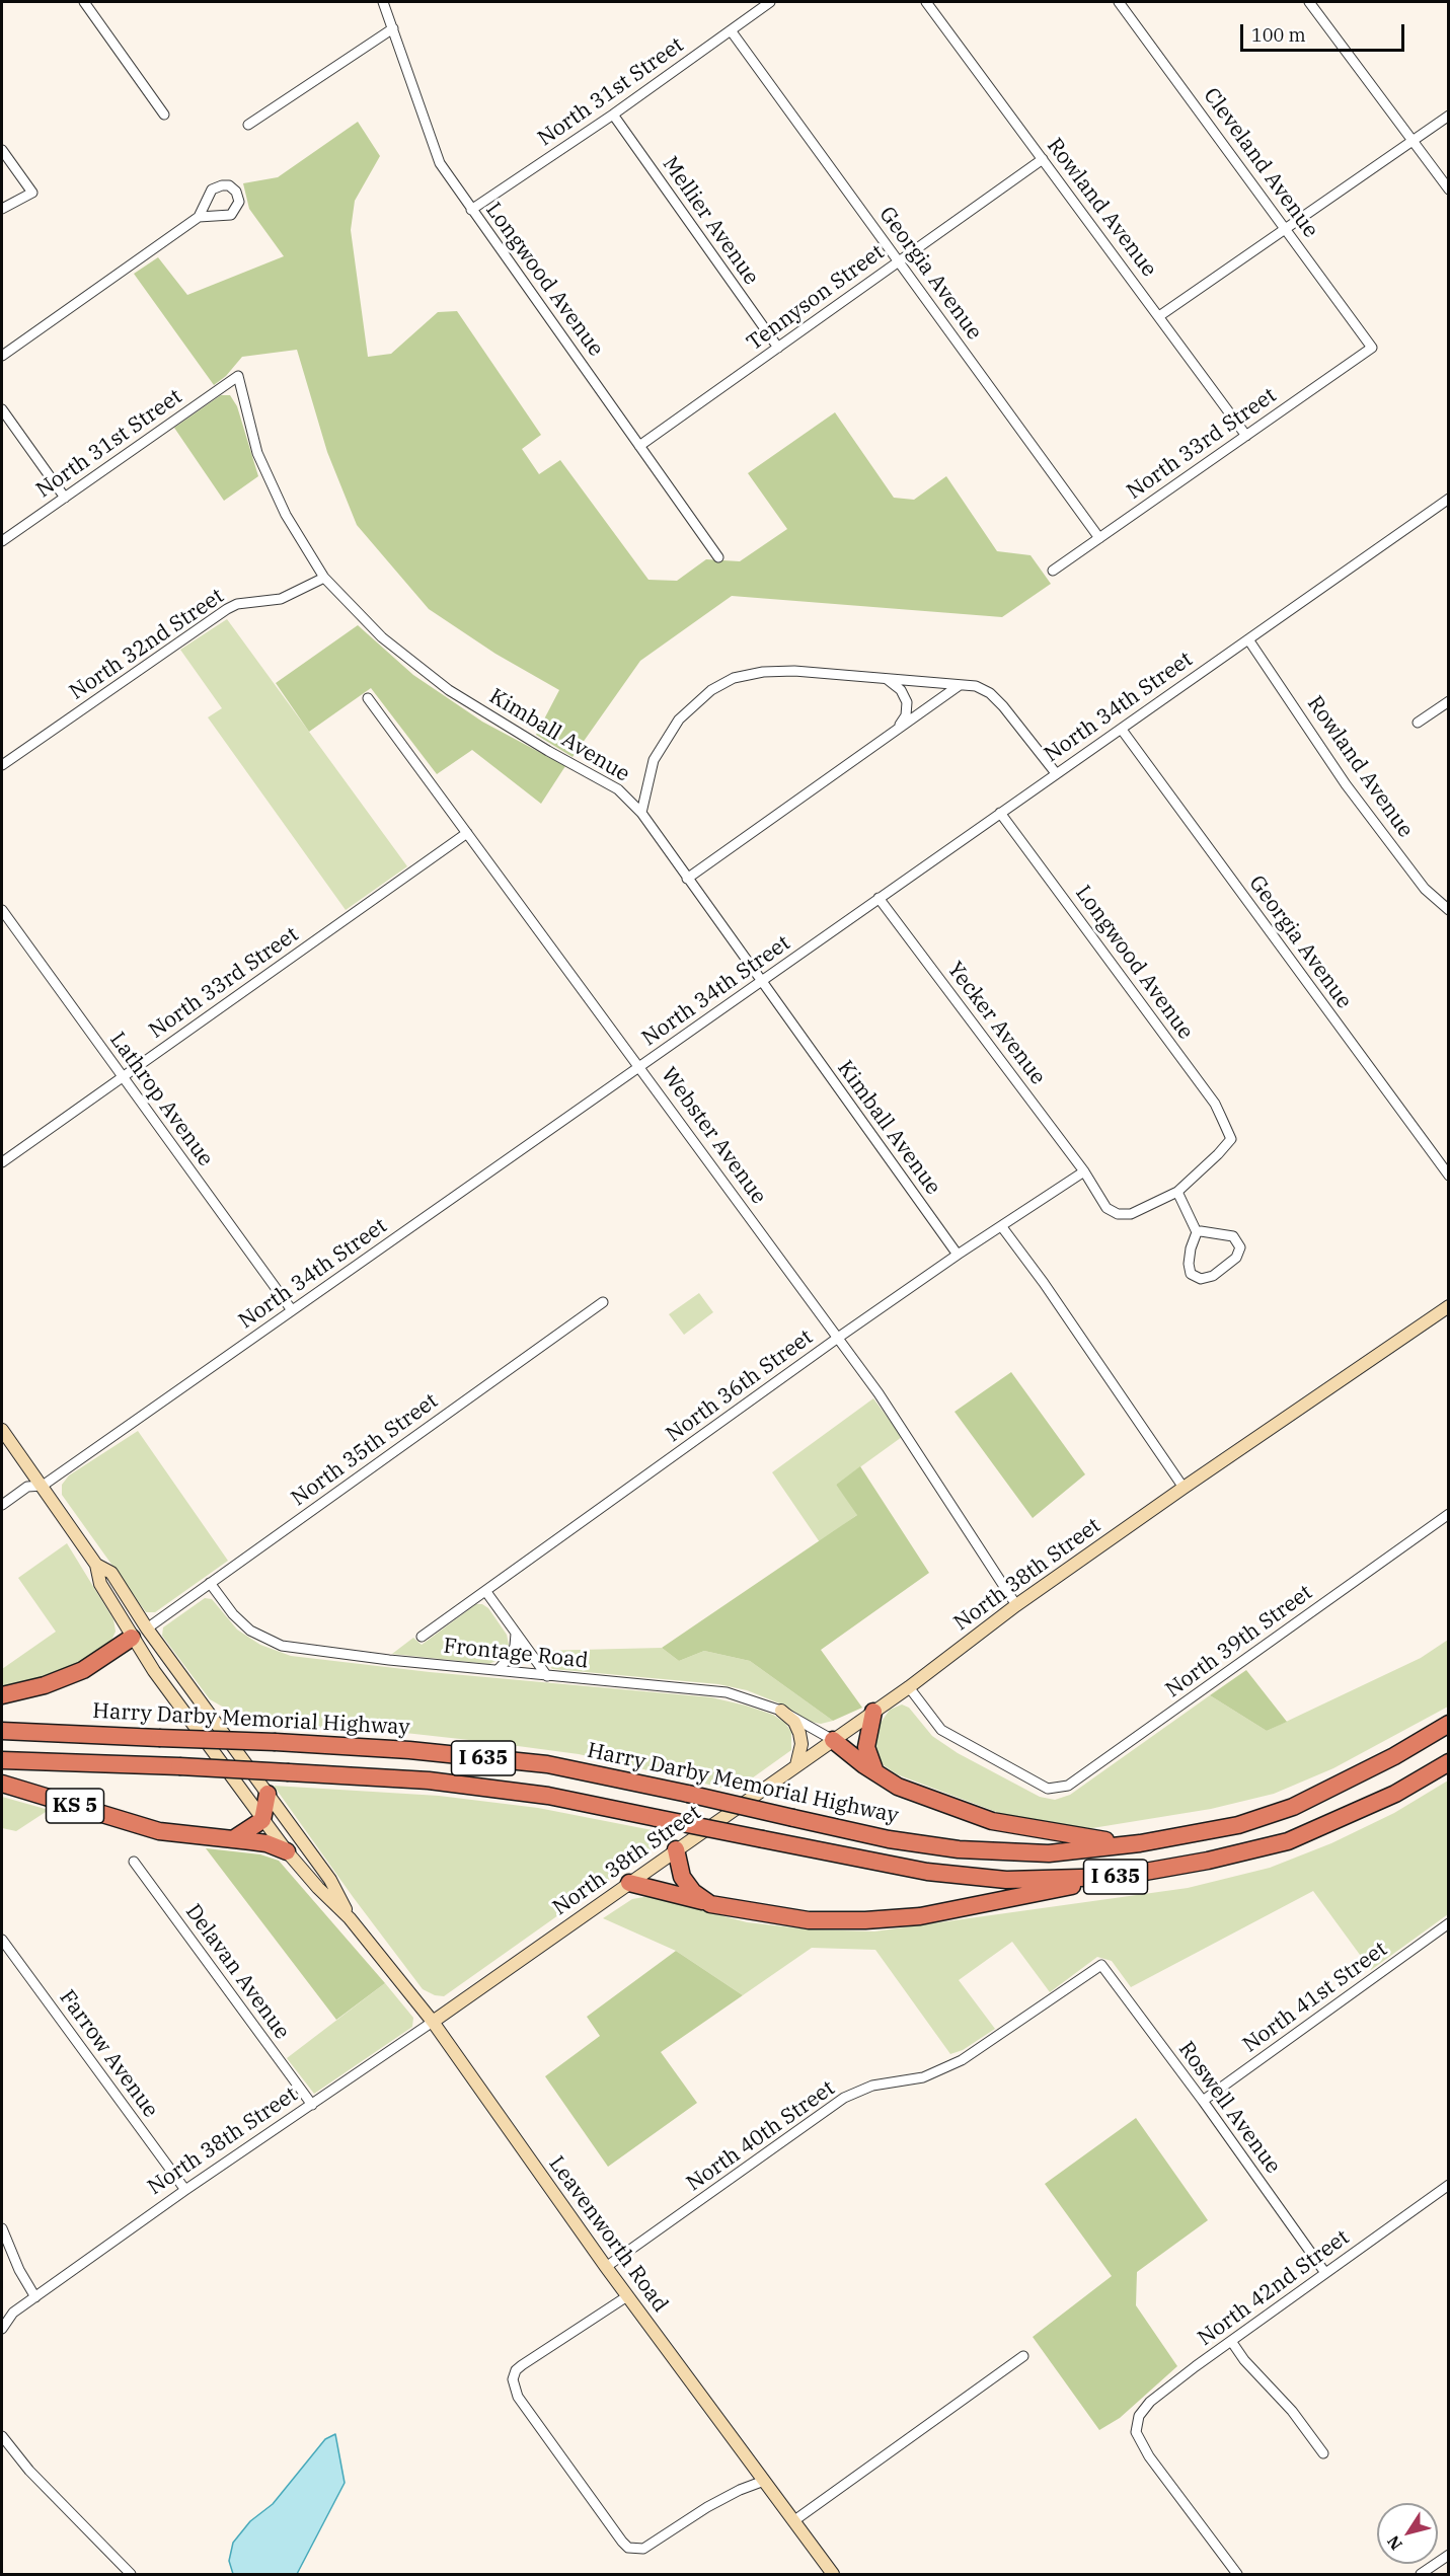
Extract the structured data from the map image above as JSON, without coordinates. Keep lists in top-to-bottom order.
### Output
{
  "streets": {
    "highway": ["Harry Darby Memorial Highway", "I 635", "KS 5"],
    "main road": ["North 38th Street", "Leavenworth Road"],
    "street": [
      "North 31st Street",
      "Cleveland Avenue",
      "Rowland Avenue",
      "Mellier Avenue",
      "Georgia Avenue",
      "Longwood Avenue",
      "Tennyson Street",
      "North 33rd Street",
      "North 32nd Street",
      "North 34th Street",
      "Kimball Avenue",
      "Yecker Avenue",
      "Lathrop Avenue",
      "Webster Avenue",
      "North 36th Street",
      "North 35th Street",
      "North 39th Street",
      "Frontage Road",
      "Delavan Avenue",
      "North 41st Street",
      "Farrow Avenue",
      "Roswell Avenue",
      "North 40th Street",
      "North 42nd Street"
    ]
  },
  "crossings": [
    ["North 31st Street", "Mellier Avenue"],
    ["North 31st Street", "Georgia Avenue"],
    ["North 31st Street", "Longwood Avenue"],
    ["North 31st Street", "Kimball Avenue"],
    ["Cleveland Avenue", "North 33rd Street"],
    ["Rowland Avenue", "Tennyson Street"],
    ["Rowland Avenue", "North 33rd Street"],
    ["Rowland Avenue", "North 34th Street"],
    ["Mellier Avenue", "Tennyson Street"],
    ["Georgia Avenue", "Tennyson Street"],
    ["Georgia Avenue", "North 33rd Street"],
    ["Georgia Avenue", "North 34th Street"],
    ["Longwood Avenue", "Tennyson Street"],
    ["Longwood Avenue", "North 34th Street"],
    ["Longwood Avenue", "Yecker Avenue"],
    ["North 33rd Street", "Lathrop Avenue"],
    ["North 33rd Street", "Webster Avenue"],
    ["North 32nd Street", "Kimball Avenue"],
    ["North 34th Street", "Kimball Avenue"],
    ["North 34th Street", "Yecker Avenue"],
    ["North 34th Street", "Lathrop Avenue"],
    ["North 34th Street", "Webster Avenue"],
    ["North 34th Street", "Leavenworth Road"],
    ["Kimball Avenue", "North 36th Street"],
    ["Yecker Avenue", "North 36th Street"],
    ["Webster Avenue", "North 36th Street"],
    ["Webster Avenue", "North 38th Street"],
    ["North 35th Street", "Frontage Road"],
    ["North 35th Street", "Leavenworth Road"],
    ["North 38th Street", "North 39th Street"],
    ["North 38th Street", "Frontage Road"],
    ["North 38th Street", "Delavan Avenue"],
    ["North 38th Street", "Farrow Avenue"],
    ["North 38th Street", "Leavenworth Road"],
    ["KS 5", "Leavenworth Road"],
    ["North 41st Street", "Roswell Avenue"],
    ["Roswell Avenue", "North 40th Street"],
    ["Roswell Avenue", "North 42nd Street"],
    ["North 40th Street", "Leavenworth Road"]
  ],
  "scale_bar": "100 m",
  "north": "bottom left"
}
